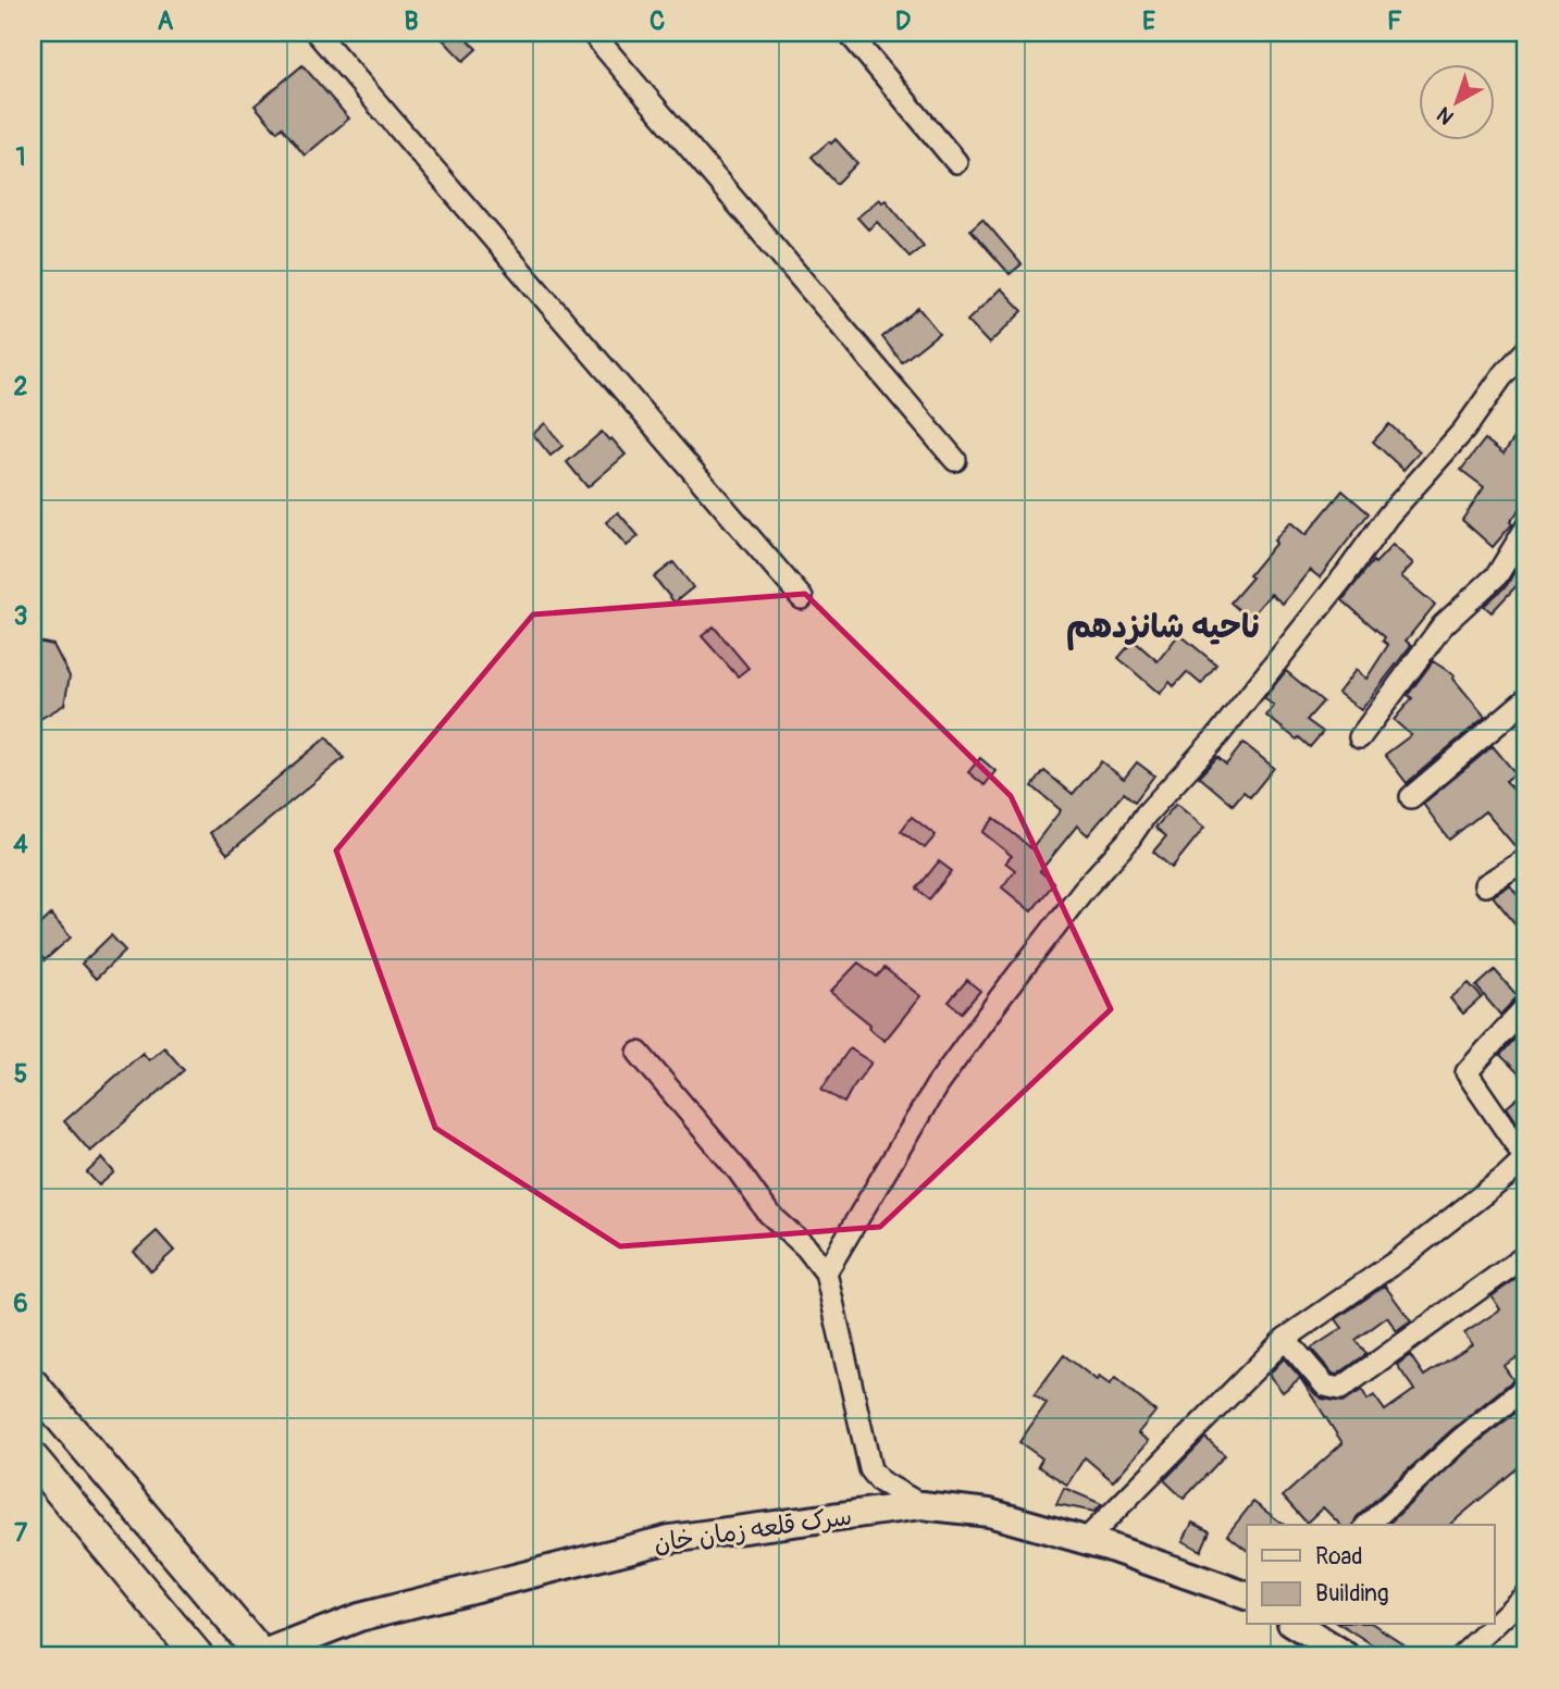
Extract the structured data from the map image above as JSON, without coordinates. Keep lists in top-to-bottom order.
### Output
{
  "streets": {
    "street": ["سرک قلعه زمان خان"]
  },
  "districts": ["ناحیه شانزدهم"],
  "legend": ["Road", "Building"],
  "north": "bottom left",
  "grid": {
    "columns": [
      "A",
      "B",
      "C",
      "D",
      "E",
      "F"
    ],
    "rows": [
      "1",
      "2",
      "3",
      "4",
      "5",
      "6",
      "7"
    ]
  }
}
